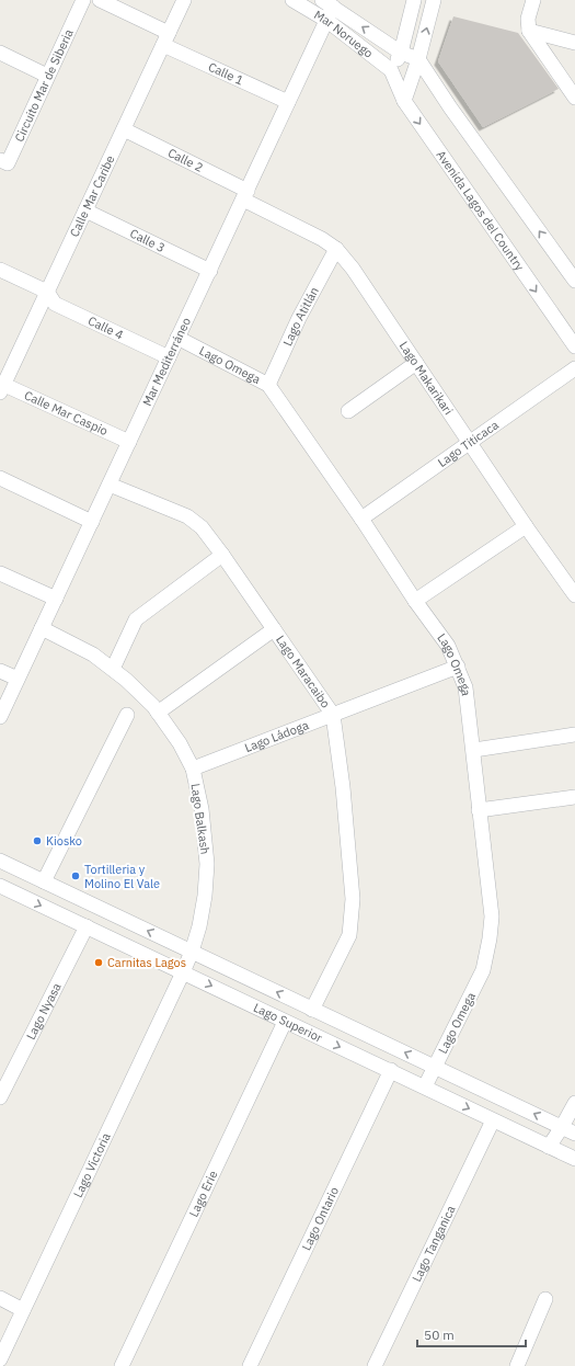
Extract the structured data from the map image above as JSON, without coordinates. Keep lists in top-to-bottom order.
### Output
{
  "streets": {
    "street": [
      "Mar Noruego",
      "Calle 1",
      "Circuito Mar de Siberia",
      "Calle 2",
      "Calle Mar Caribe",
      "Avenida Lagos del Country",
      "Calle 3",
      "Lago Atitlán",
      "Calle 4",
      "Mar Mediterráneo",
      "Lago Omega",
      "Lago Makarikari",
      "Calle Mar Caspio",
      "Lago Titicaca",
      "Lago Maracaibo",
      "Lago Ládoga",
      "Lago Balkash",
      "Lago Nyasa",
      "Lago Superior",
      "Lago Victoria",
      "Lago Erie",
      "Lago Ontario",
      "Lago Tanganica"
    ]
  },
  "crossings": [
    ["Mar Noruego", "Avenida Lagos del Country"],
    ["Mar Noruego", "Mar Mediterráneo"],
    ["Calle 1", "Calle Mar Caribe"],
    ["Calle 1", "Mar Mediterráneo"],
    ["Calle 2", "Calle Mar Caribe"],
    ["Calle 2", "Mar Mediterráneo"],
    ["Calle 2", "Lago Makarikari"],
    ["Calle Mar Caribe", "Calle 3"],
    ["Calle Mar Caribe", "Calle 4"],
    ["Calle Mar Caribe", "Calle Mar Caspio"],
    ["Calle 3", "Mar Mediterráneo"],
    ["Lago Atitlán", "Lago Omega"],
    ["Lago Atitlán", "Lago Makarikari"],
    ["Calle 4", "Mar Mediterráneo"],
    ["Mar Mediterráneo", "Lago Omega"],
    ["Mar Mediterráneo", "Lago Makarikari"],
    ["Mar Mediterráneo", "Calle Mar Caspio"],
    ["Mar Mediterráneo", "Lago Maracaibo"],
    ["Mar Mediterráneo", "Lago Balkash"],
    ["Lago Omega", "Lago Titicaca"],
    ["Lago Omega", "Lago Ládoga"],
    ["Lago Omega", "Lago Superior"],
    ["Lago Makarikari", "Lago Titicaca"],
    ["Lago Maracaibo", "Lago Ládoga"],
    ["Lago Maracaibo", "Lago Superior"],
    ["Lago Ládoga", "Lago Balkash"],
    ["Lago Balkash", "Lago Superior"],
    ["Lago Balkash", "Lago Victoria"],
    ["Lago Nyasa", "Lago Superior"],
    ["Lago Superior", "Lago Victoria"],
    ["Lago Superior", "Lago Erie"],
    ["Lago Superior", "Lago Ontario"],
    ["Lago Superior", "Lago Tanganica"]
  ],
  "places": ["Kiosko", "Tortilleria y Molino El Vale", "Carnitas Lagos"],
  "scale_bar": "50 m"
}
